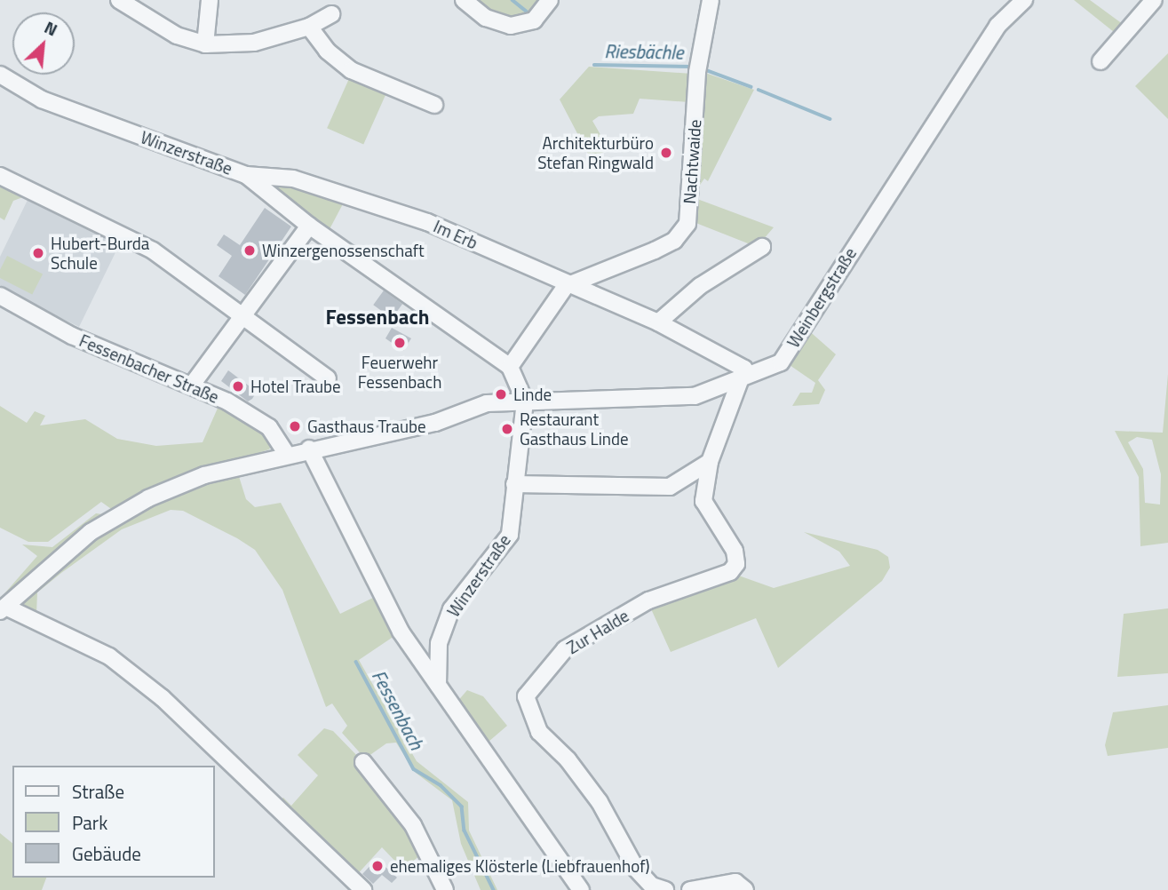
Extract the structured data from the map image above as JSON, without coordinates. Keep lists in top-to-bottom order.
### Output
{
  "streets": {
    "street": [
      "Winzerstraße",
      "Nachtwaide",
      "Im Erb",
      "Weinbergstraße",
      "Fessenbacher Straße",
      "Zur Halde"
    ]
  },
  "crossings": [
    ["Winzerstraße", "Im Erb"],
    ["Winzerstraße", "Weinbergstraße"],
    ["Nachtwaide", "Im Erb"],
    ["Im Erb", "Weinbergstraße"],
    ["Im Erb", "Zur Halde"],
    ["Weinbergstraße", "Fessenbacher Straße"],
    ["Weinbergstraße", "Zur Halde"]
  ],
  "districts": ["Fessenbach"],
  "water": ["Riesbächle", "Fessenbach"],
  "places": [
    "Architekturbüro Stefan Ringwald",
    "Winzergenossenschaft",
    "Hubert-Burda Schule",
    "Feuerwehr Fessenbach",
    "Hotel Traube",
    "Linde",
    "Gasthaus Traube",
    "Restaurant Gasthaus Linde",
    "ehemaliges Klösterle (Liebfrauenhof)"
  ],
  "legend": ["Straße", "Park", "Gebäude"],
  "north": "top right"
}
